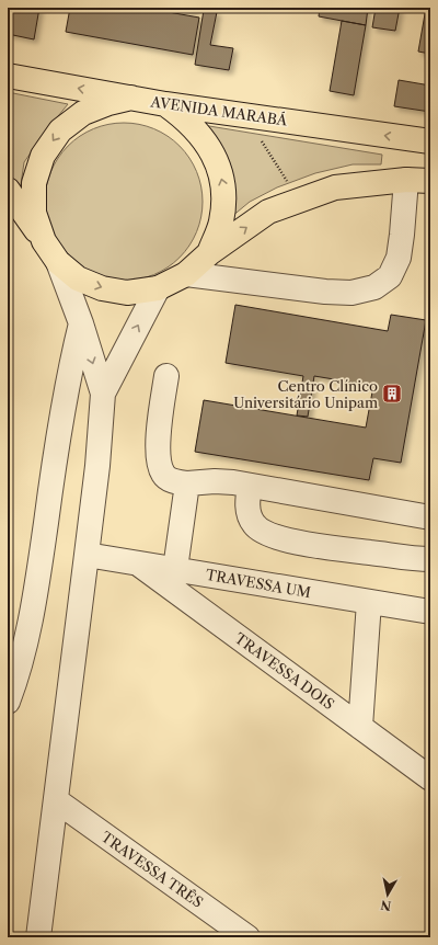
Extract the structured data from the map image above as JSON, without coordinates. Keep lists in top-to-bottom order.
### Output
{
  "streets": {
    "main road": ["AVENIDA MARABÁ"],
    "street": ["TRAVESSA UM", "TRAVESSA DOIS", "TRAVESSA TRÊS"]
  },
  "crossings": [
    ["TRAVESSA UM", "TRAVESSA DOIS"]
  ],
  "one_way": ["AVENIDA MARABÁ"],
  "places": {
    "building": ["Centro Clínico Universitário Unipam"]
  },
  "north": "bottom"
}
